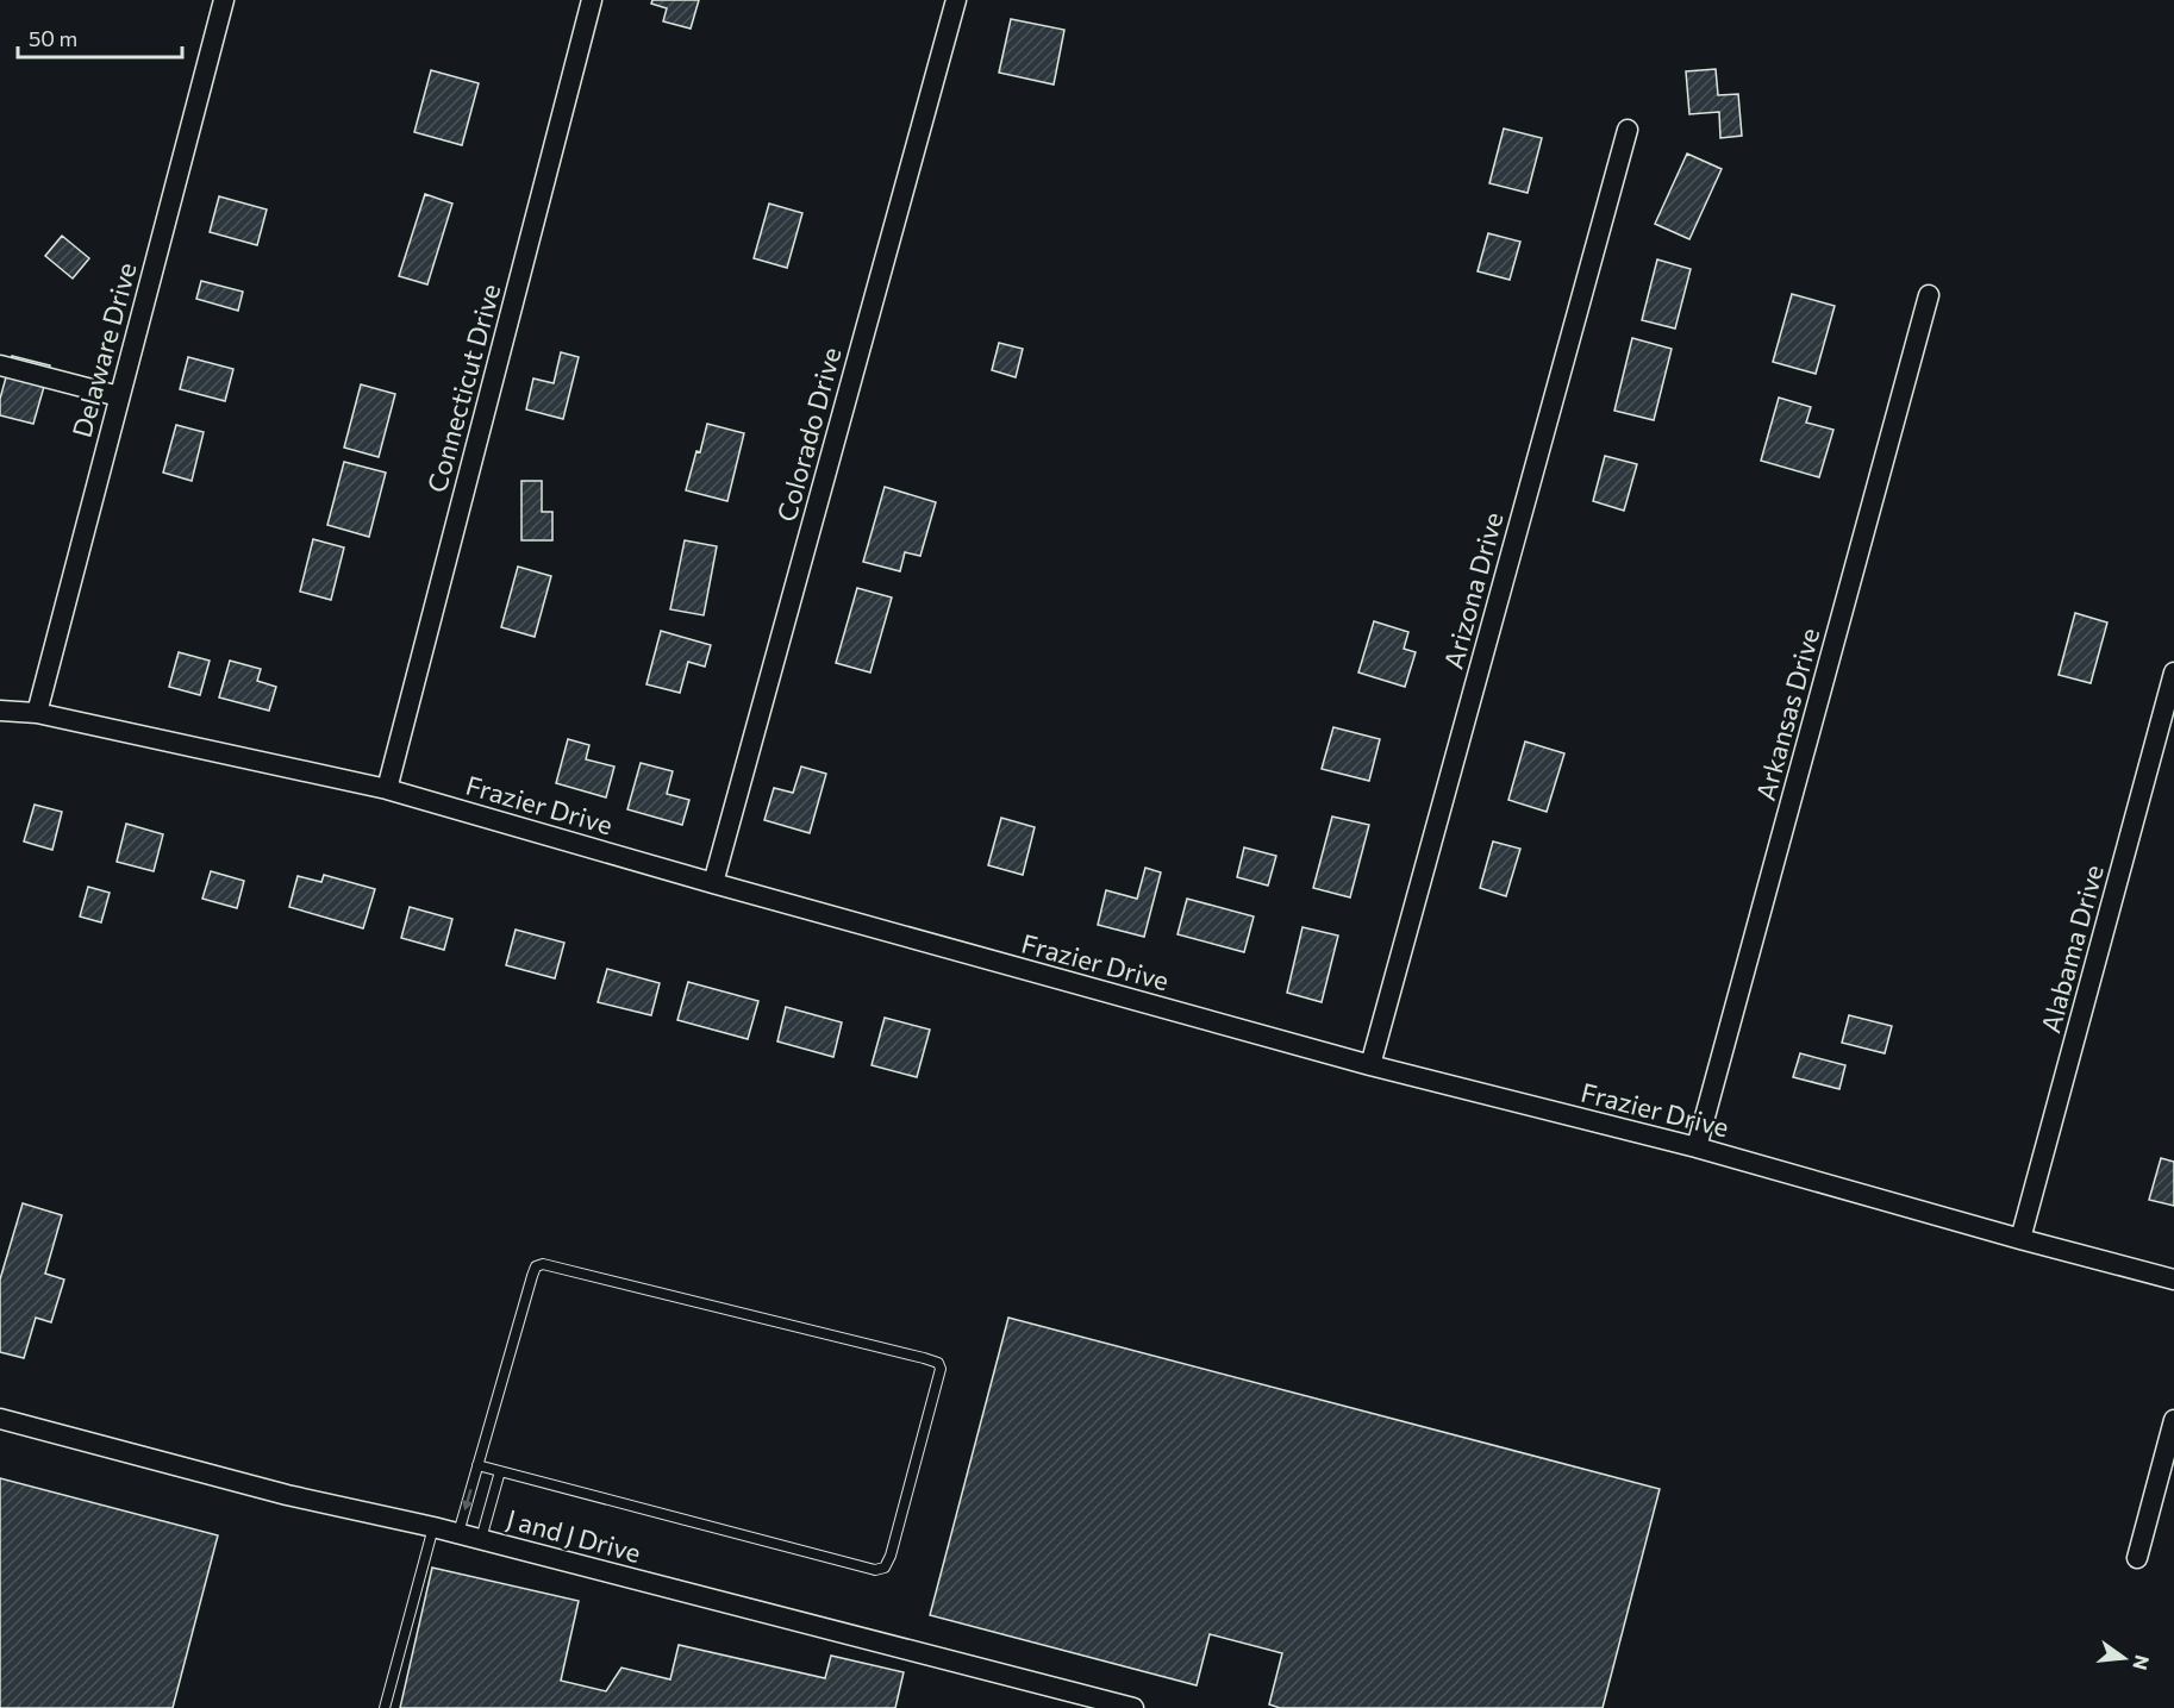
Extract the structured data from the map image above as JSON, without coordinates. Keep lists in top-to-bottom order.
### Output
{
  "streets": {
    "street": [
      "Delaware Drive",
      "Connecticut Drive",
      "Colorado Drive",
      "Arizona Drive",
      "Arkansas Drive",
      "Frazier Drive",
      "Alabama Drive",
      "J and J Drive"
    ]
  },
  "crossings": [
    ["Delaware Drive", "Frazier Drive"],
    ["Connecticut Drive", "Frazier Drive"],
    ["Colorado Drive", "Frazier Drive"],
    ["Arizona Drive", "Frazier Drive"],
    ["Arkansas Drive", "Frazier Drive"],
    ["Frazier Drive", "Alabama Drive"]
  ],
  "scale_bar": "50 m",
  "north": "right"
}
